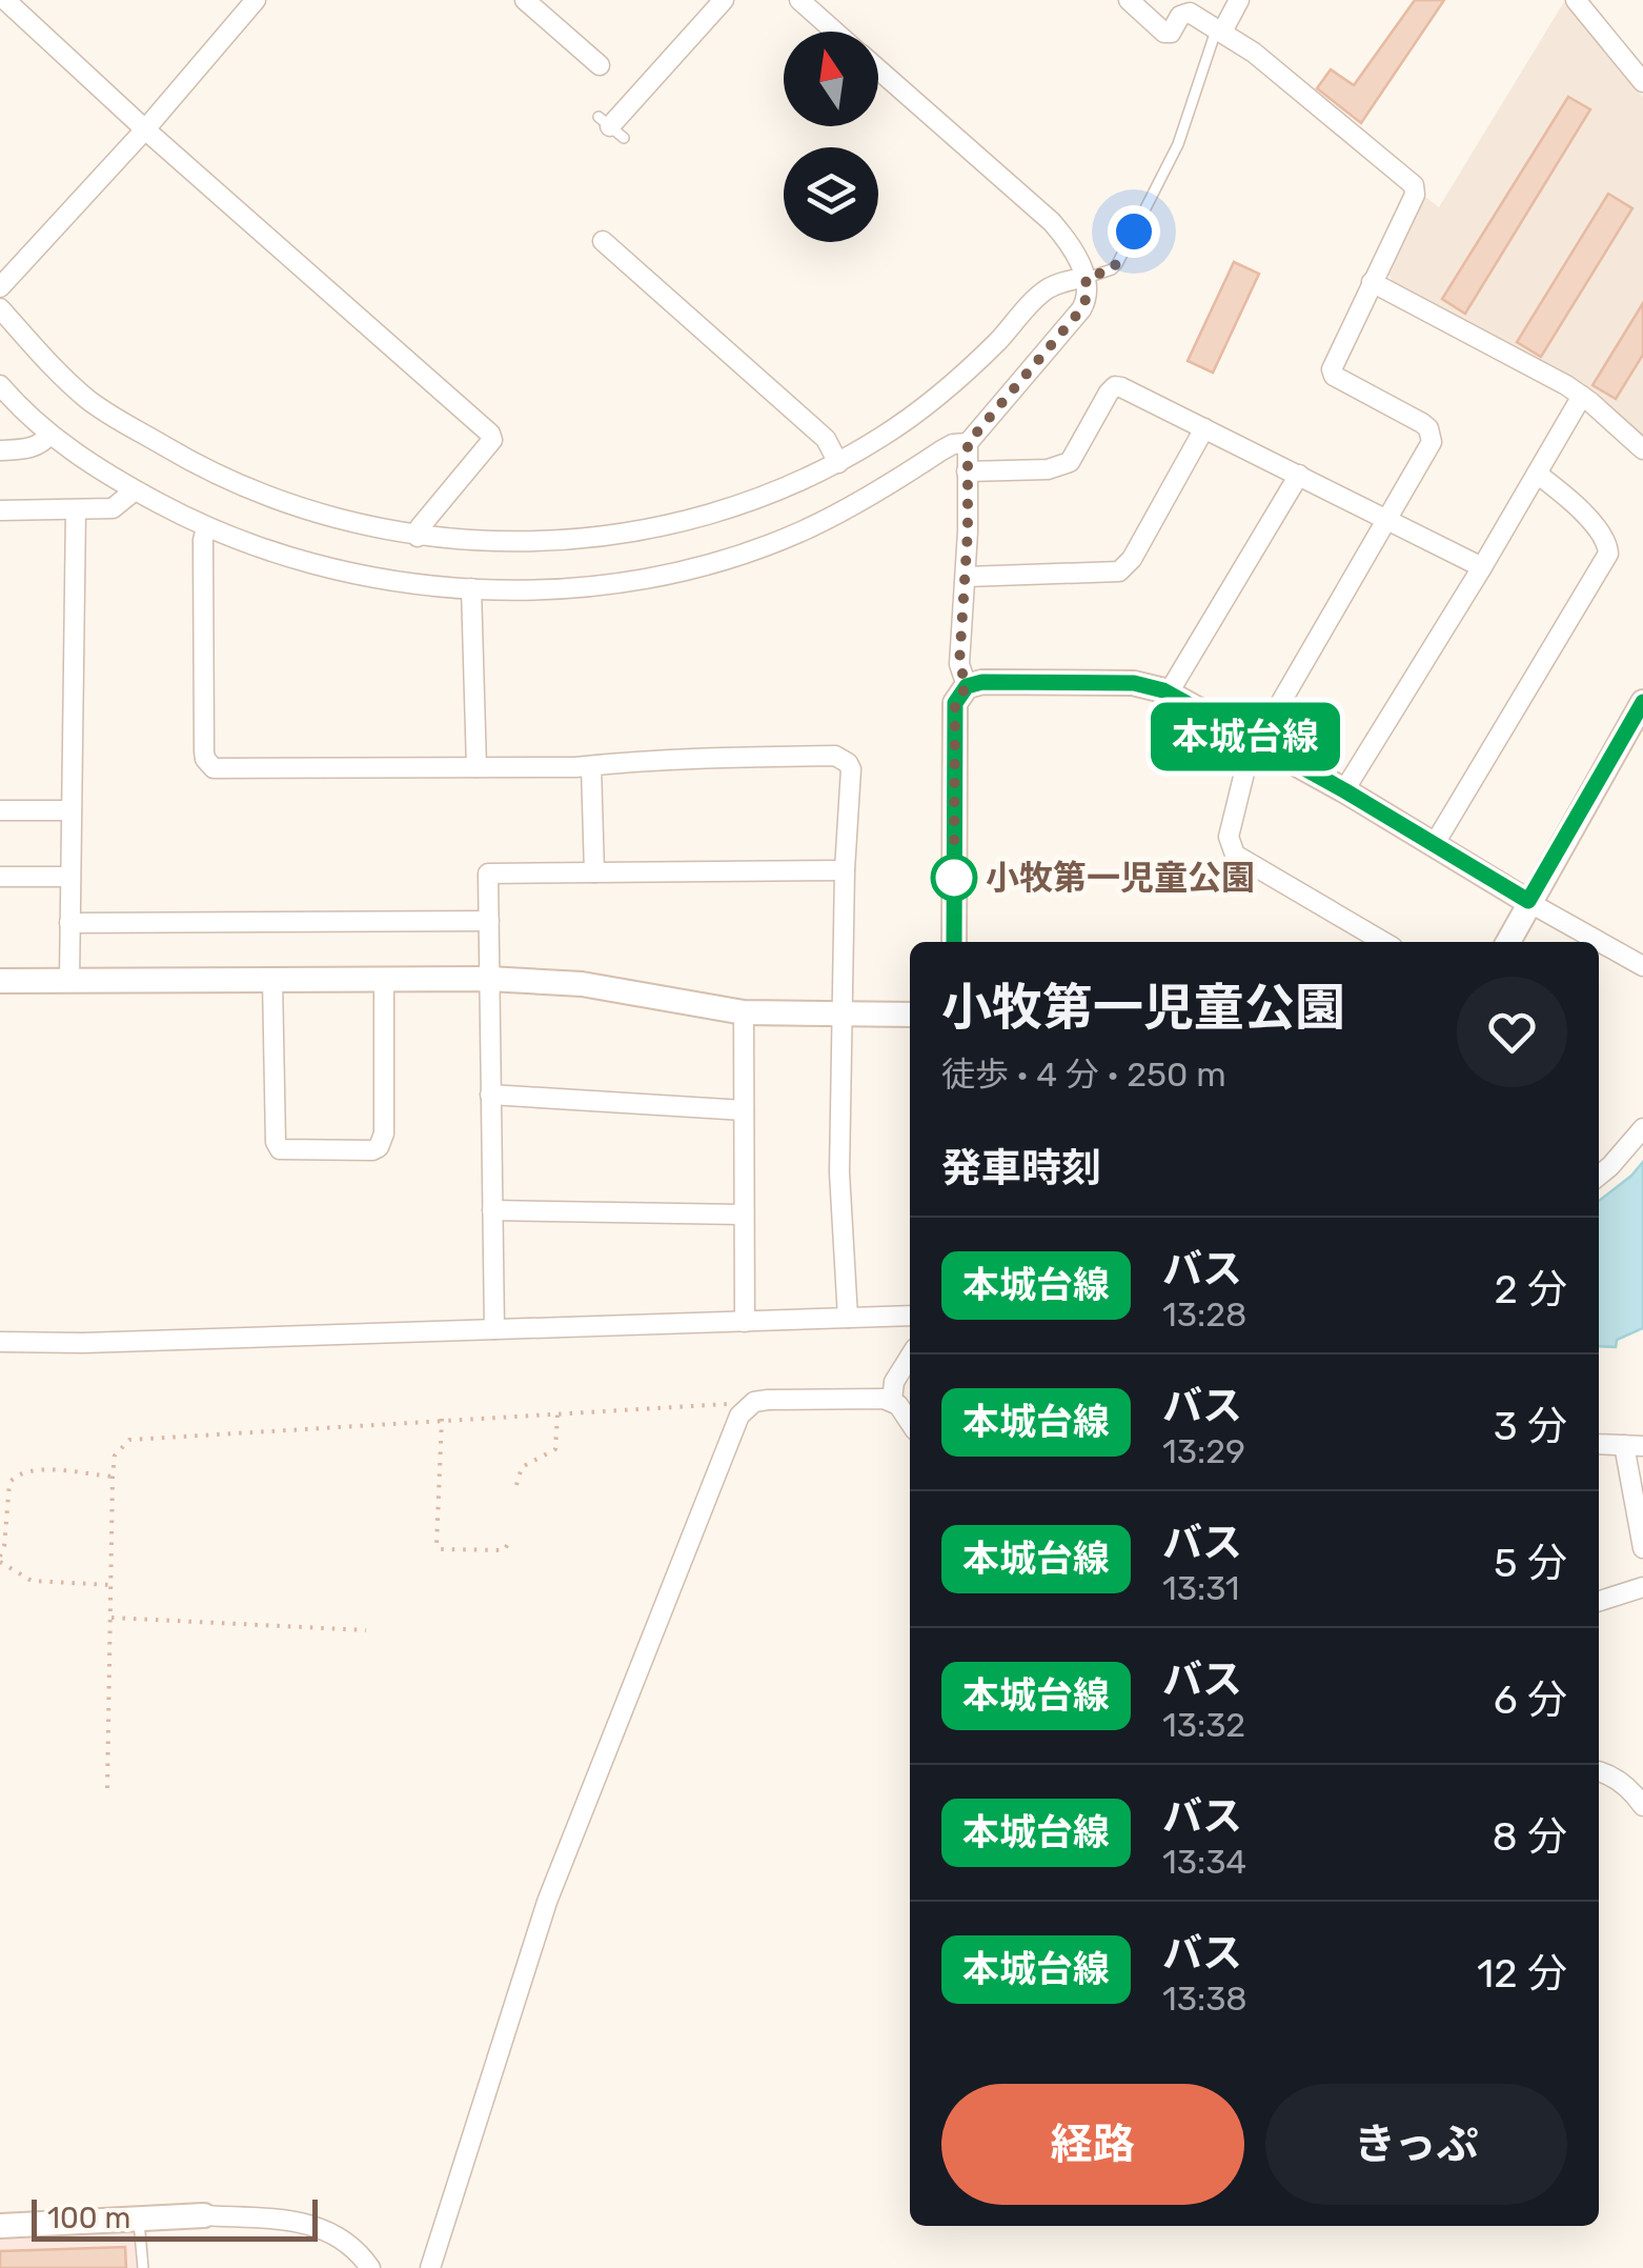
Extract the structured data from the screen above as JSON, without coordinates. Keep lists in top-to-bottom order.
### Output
{
  "places": ["小牧第一児童公園"],
  "lines": ["bus line 本城台線"],
  "scale_bar": "100 m",
  "north": "top",
  "page": {
    "on_map": "本城台線",
    "heading": [
      ["小牧第一児童公園", "徒歩 · 4 分 · 250 m"],
      "発車時刻"
    ],
    "list": [
      {
        "mark": "本城台線",
        "name": "バス",
        "note": "13:28",
        "value": "2 分"
      },
      {
        "mark": "本城台線",
        "name": "バス",
        "note": "13:29",
        "value": "3 分"
      },
      {
        "mark": "本城台線",
        "name": "バス",
        "note": "13:31",
        "value": "5 分"
      },
      {
        "mark": "本城台線",
        "name": "バス",
        "note": "13:32",
        "value": "6 分"
      },
      {
        "mark": "本城台線",
        "name": "バス",
        "note": "13:34",
        "value": "8 分"
      },
      {
        "mark": "本城台線",
        "name": "バス",
        "note": "13:38",
        "value": "12 分"
      }
    ],
    "buttons": ["経路", "きっぷ"],
    "scale": "100 m"
  }
}
